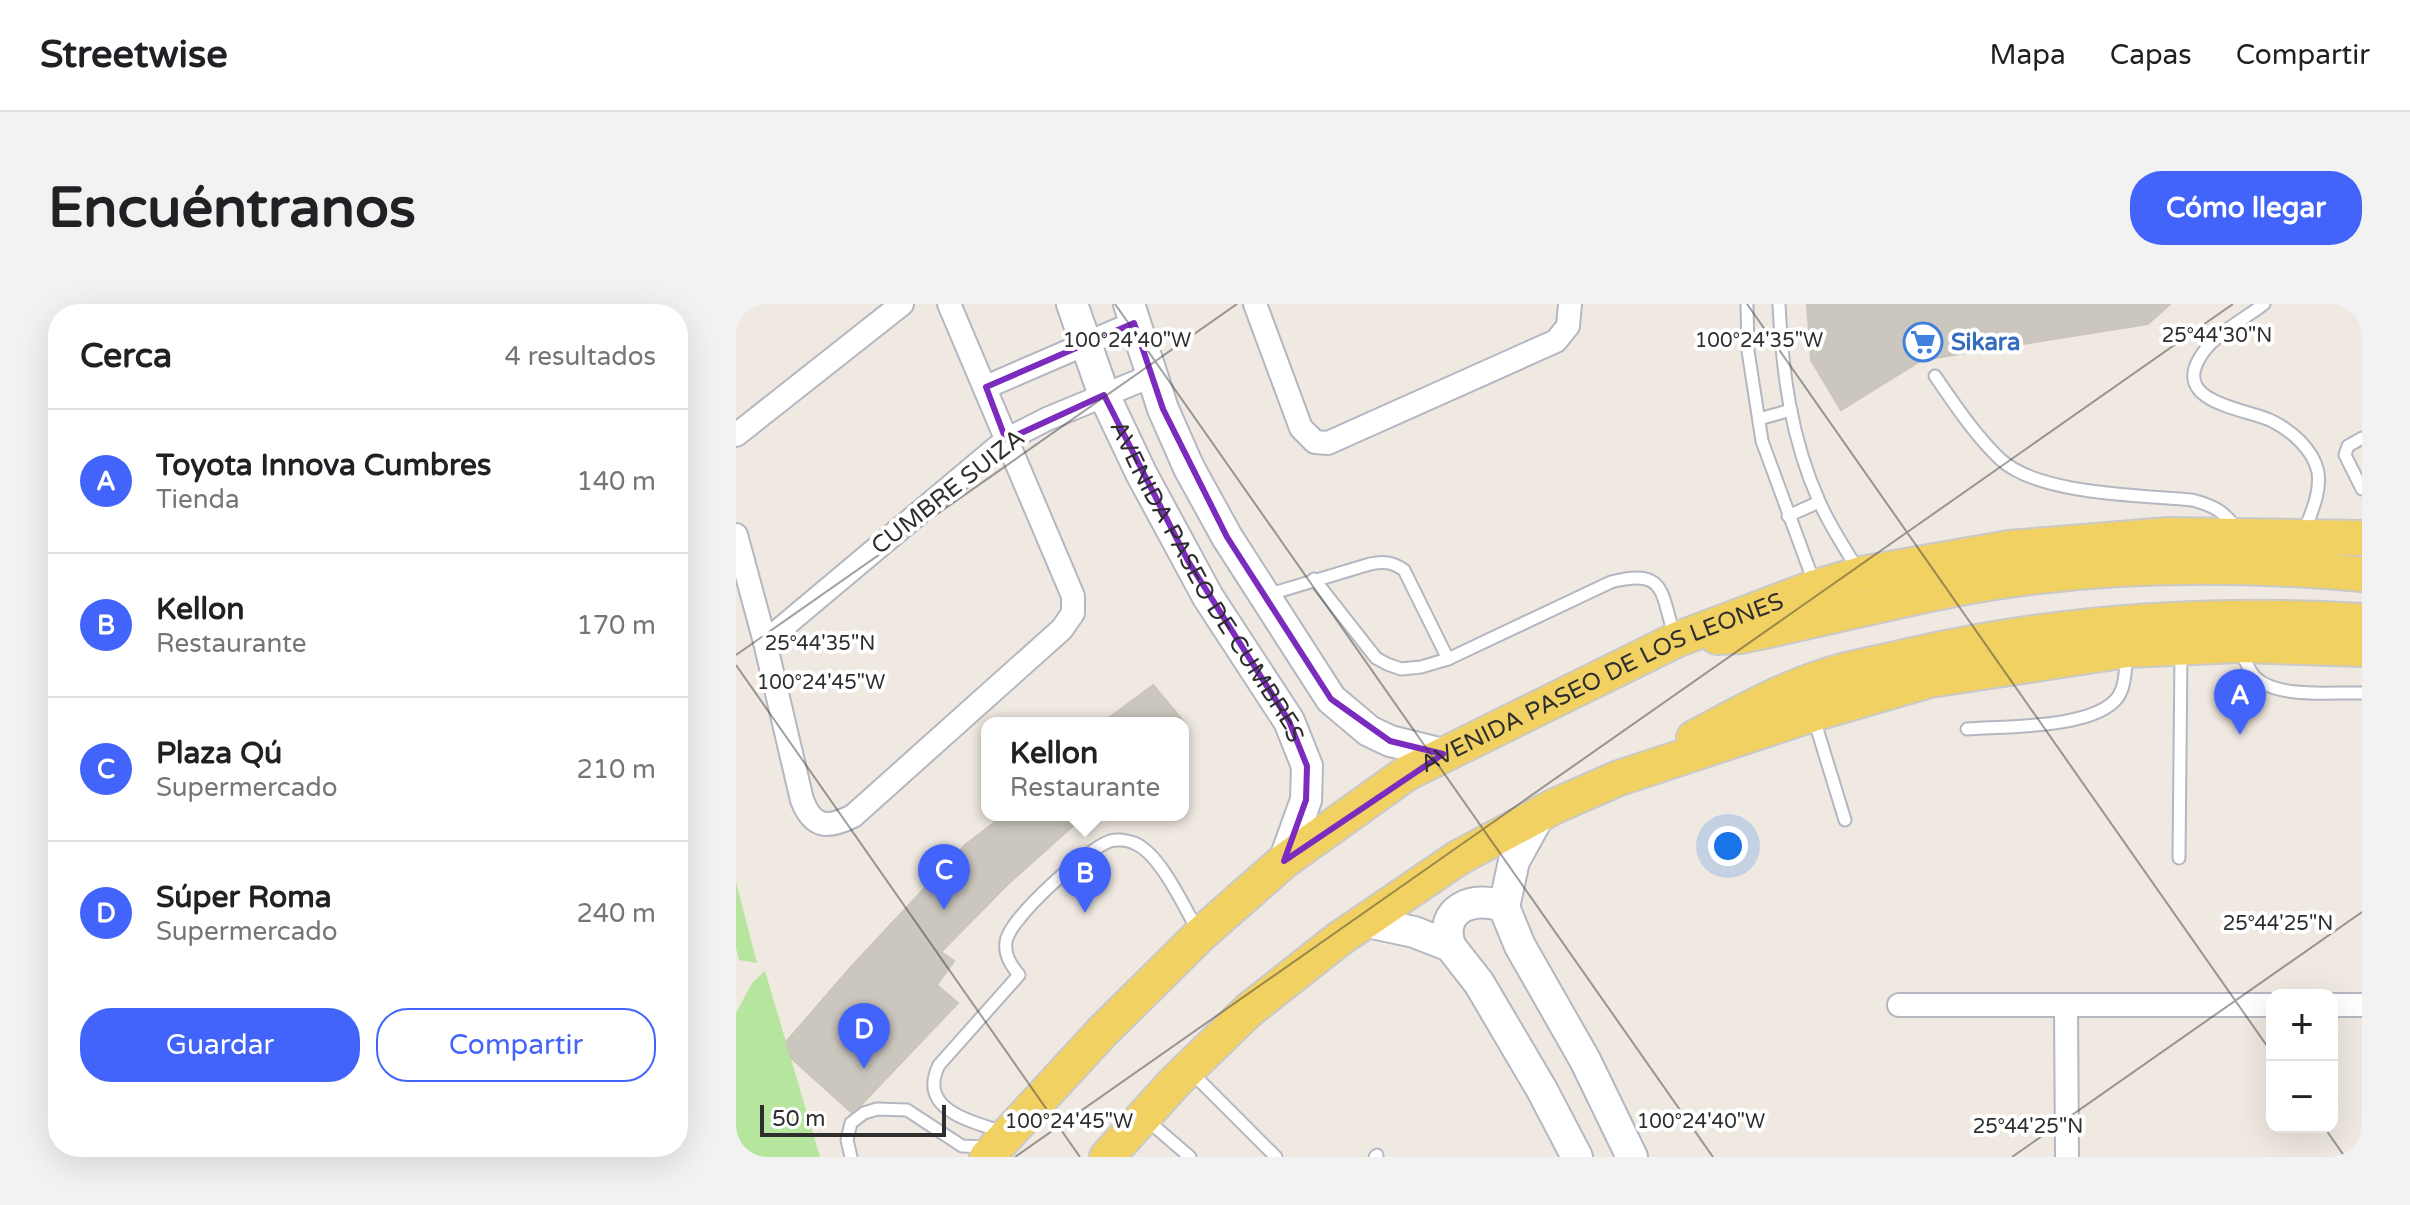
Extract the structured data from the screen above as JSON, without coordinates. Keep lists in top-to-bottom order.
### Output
{
  "streets": {
    "main road": ["AVENIDA PASEO DE LOS LEONES"],
    "street": ["CUMBRE SUIZA", "AVENIDA PASEO DE CUMBRES"]
  },
  "crossings": [
    ["CUMBRE SUIZA", "AVENIDA PASEO DE CUMBRES"],
    ["AVENIDA PASEO DE CUMBRES", "AVENIDA PASEO DE LOS LEONES"]
  ],
  "places": {
    "supermarket": ["Sikara"]
  },
  "scale_bar": "50 m",
  "page": {
    "header": "Streetwise",
    "nav": ["Mapa", "Capas", "Compartir"],
    "buttons": [
      "Cómo llegar",
      ["Guardar", "Compartir"]
    ],
    "title": "Encuéntranos",
    "heading": ["Cerca", "4 resultados"],
    "list": [
      {
        "mark": "A",
        "name": "Toyota Innova Cumbres",
        "note": "Tienda",
        "value": "140 m"
      },
      {
        "mark": "B",
        "name": "Kellon",
        "note": "Restaurante",
        "value": "170 m"
      },
      {
        "mark": "C",
        "name": "Plaza Qú",
        "note": "Supermercado",
        "value": "210 m"
      },
      {
        "mark": "D",
        "name": "Súper Roma",
        "note": "Supermercado",
        "value": "240 m"
      }
    ],
    "pins": [
      "A",
      "C",
      "B",
      "D"
    ],
    "popup": ["Kellon", "Restaurante"],
    "map_buttons": ["+", "−"],
    "scale": "50 m"
  },
  "coordinates": [
    "25°44'30\"N",
    "100°24'40\"W",
    "100°24'35\"W",
    "25°44'35\"N",
    "100°24'45\"W",
    "25°44'25\"N"
  ]
}
